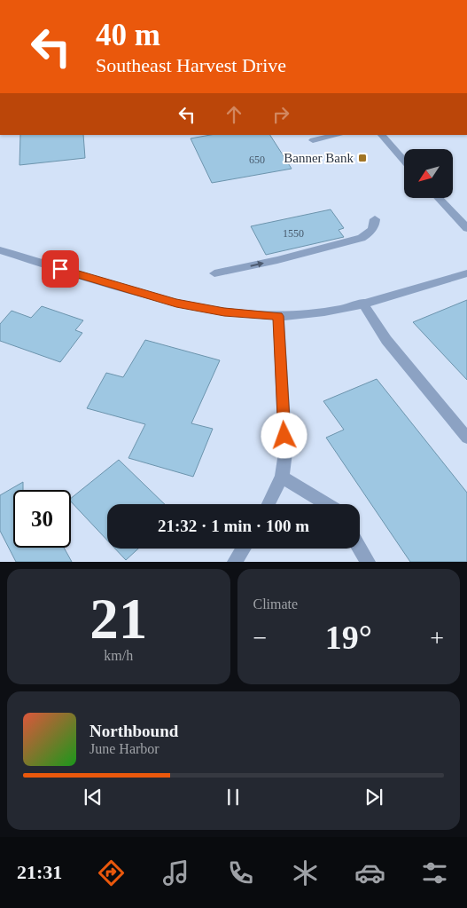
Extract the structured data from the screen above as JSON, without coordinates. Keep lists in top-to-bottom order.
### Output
{
  "places": {
    "transit": ["Banner Bank"]
  },
  "house_numbers": ["650", "1550"],
  "north": "bottom left",
  "page": {
    "turn": ["40 m", "Southeast Harvest Drive"],
    "limit": "30",
    "trip": "21:32 · 1 min · 100 m",
    "tile": [
      ["21", "km/h"],
      "Climate"
    ],
    "heat": ["−", "19°", "+"],
    "song": ["Northbound", "June Harbor"],
    "tabs": "21:31"
  }
}
